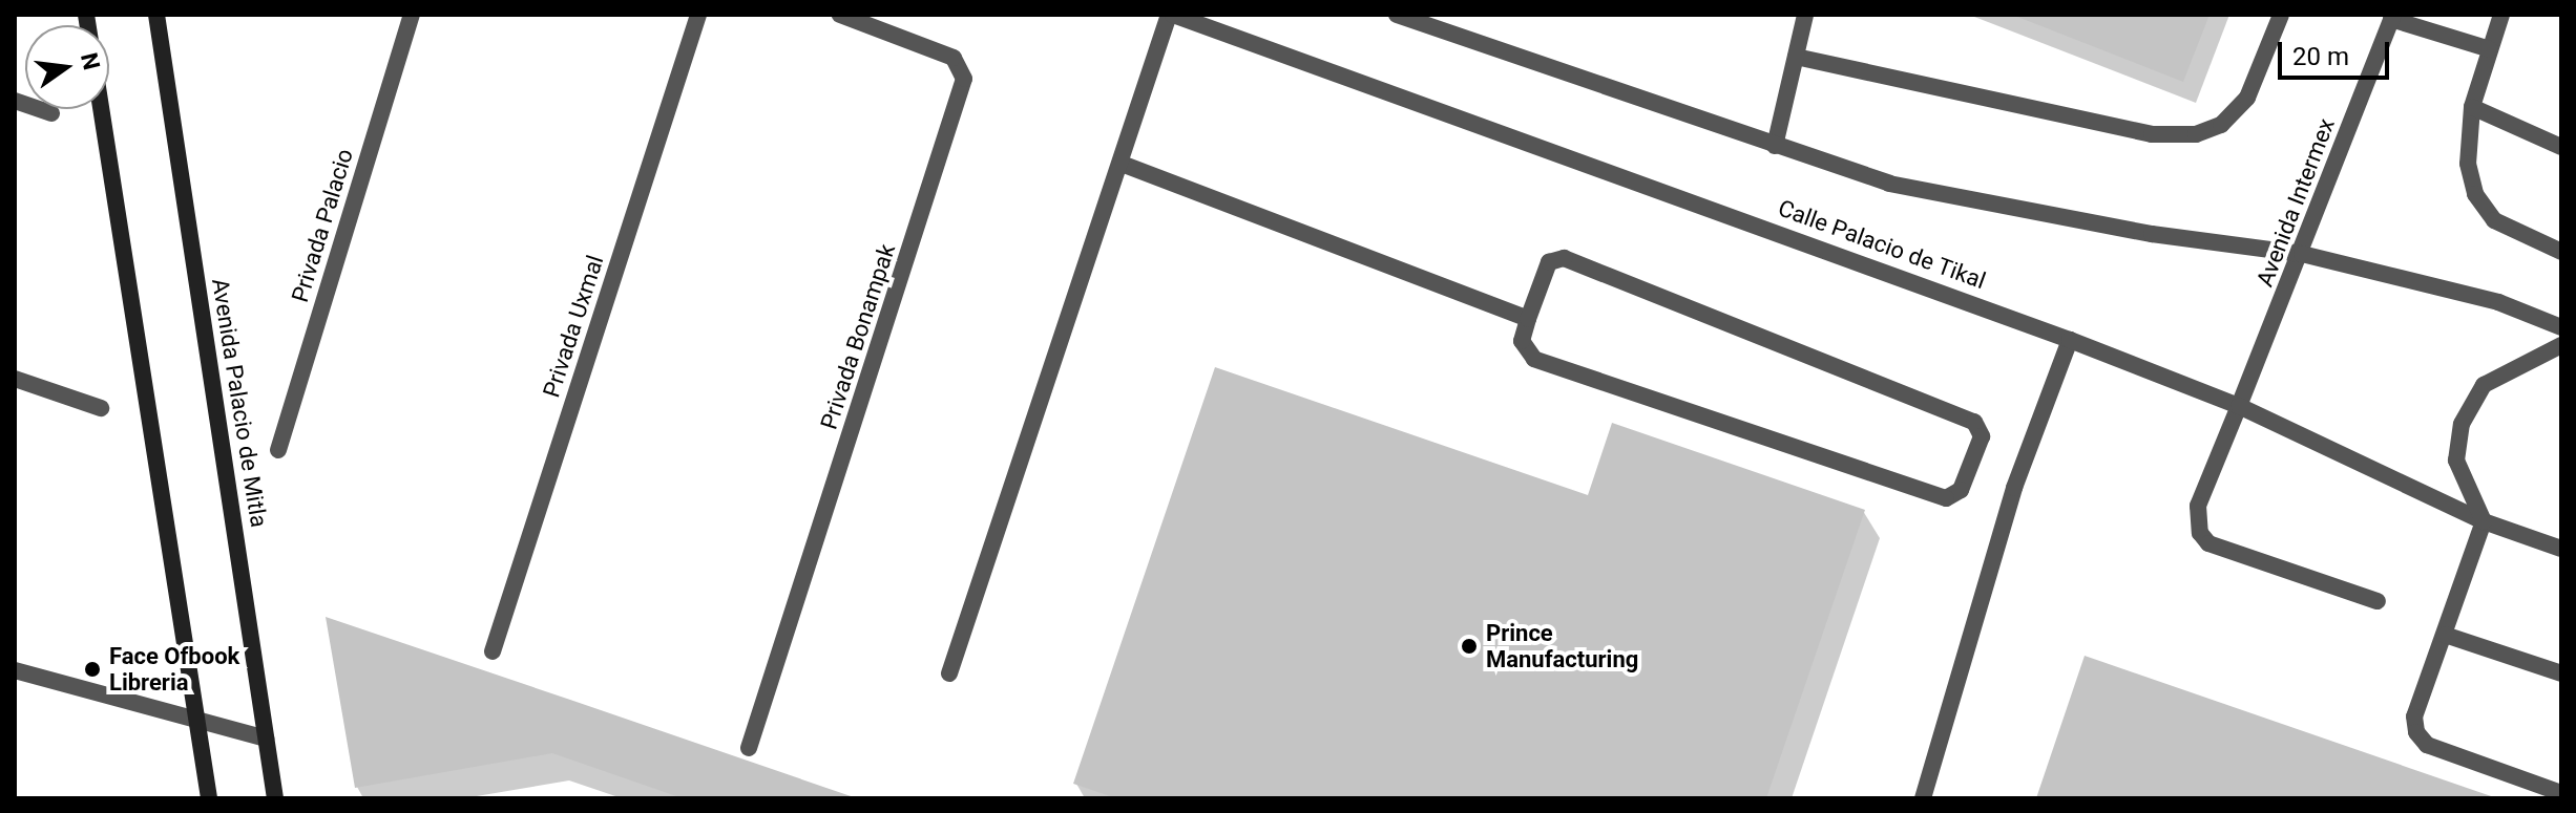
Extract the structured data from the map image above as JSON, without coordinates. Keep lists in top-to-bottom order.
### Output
{
  "streets": {
    "main road": ["Avenida Palacio de Mitla"],
    "street": [
      "Avenida Intermex",
      "Privada Palacio",
      "Calle Palacio de Tikal",
      "Privada Uxmal",
      "Privada Bonampak"
    ]
  },
  "crossings": [
    ["Avenida Intermex", "Calle Palacio de Tikal"]
  ],
  "places": ["Prince Manufacturing", "Face Ofbook Libreria"],
  "scale_bar": "20 m",
  "north": "right"
}
